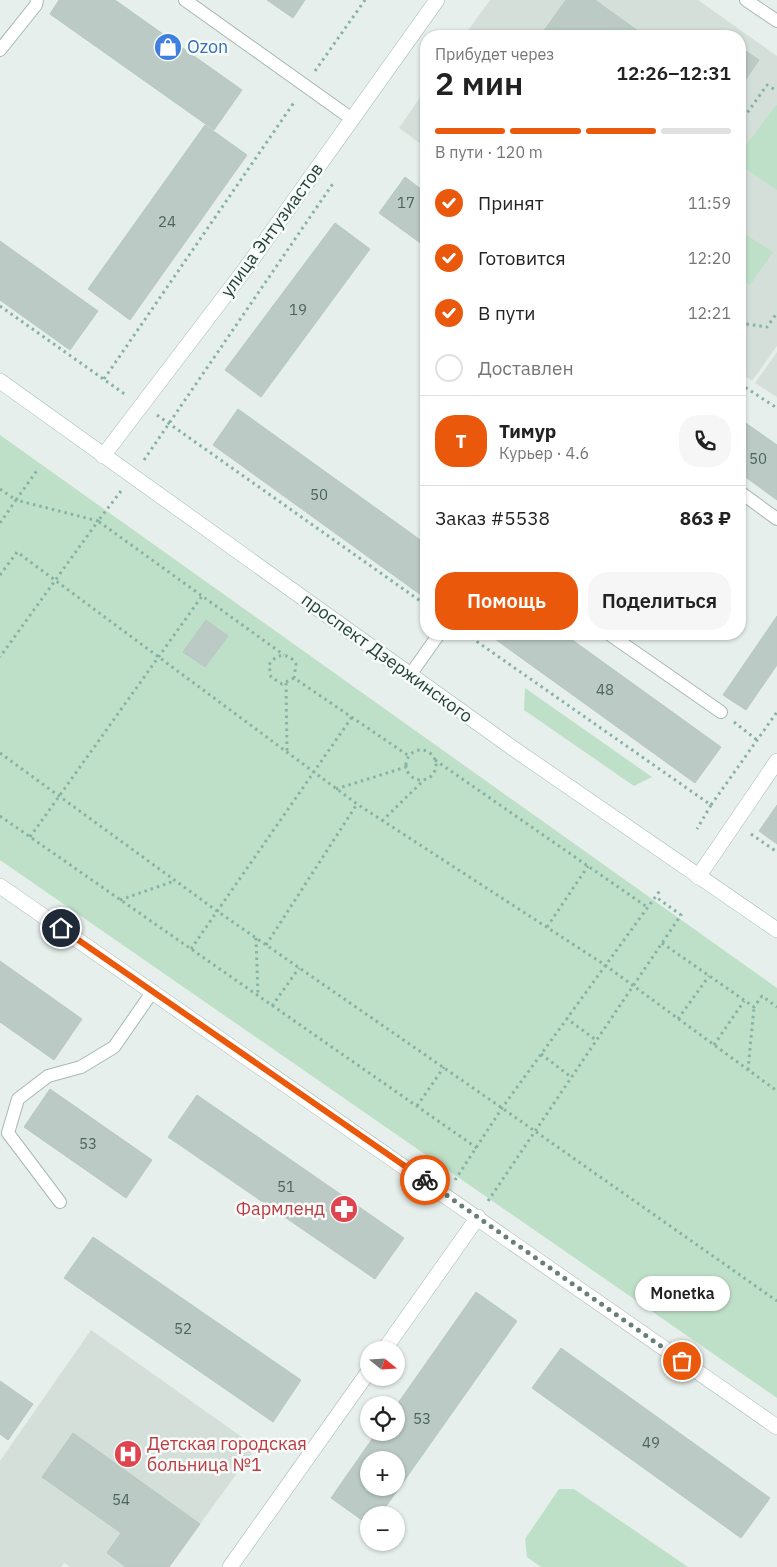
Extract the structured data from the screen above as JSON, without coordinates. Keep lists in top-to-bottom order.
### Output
{
  "streets": {
    "street": ["улица Энтузиастов", "проспект Дзержинского"]
  },
  "crossings": [
    ["улица Энтузиастов", "проспект Дзержинского"]
  ],
  "places": {
    "shop": ["Ozon"],
    "pharmacy": ["Фармленд"],
    "other": ["Monetka"],
    "hospital": ["Детская городская больница №1"]
  },
  "house_numbers": [
    "17",
    "24",
    "19",
    "50",
    "50",
    "48",
    "53",
    "51",
    "52",
    "53",
    "49",
    "54"
  ],
  "north": "right",
  "page": {
    "heading": ["2 мин", "Прибудет через", "12:26–12:31"],
    "panel": [
      "Тимур",
      "Курьер · 4.6",
      "Заказ #5538",
      "863 ₽"
    ],
    "bar": "В пути · 120 m",
    "list": [
      ["Принят", "11:59"],
      ["Готовится", "12:20"],
      ["В пути", "12:21"],
      "Доставлен"
    ],
    "round": "Т",
    "buttons": ["Помощь", "Поделиться"],
    "bubble": "Monetka",
    "map_buttons": ["+", "−"]
  }
}
